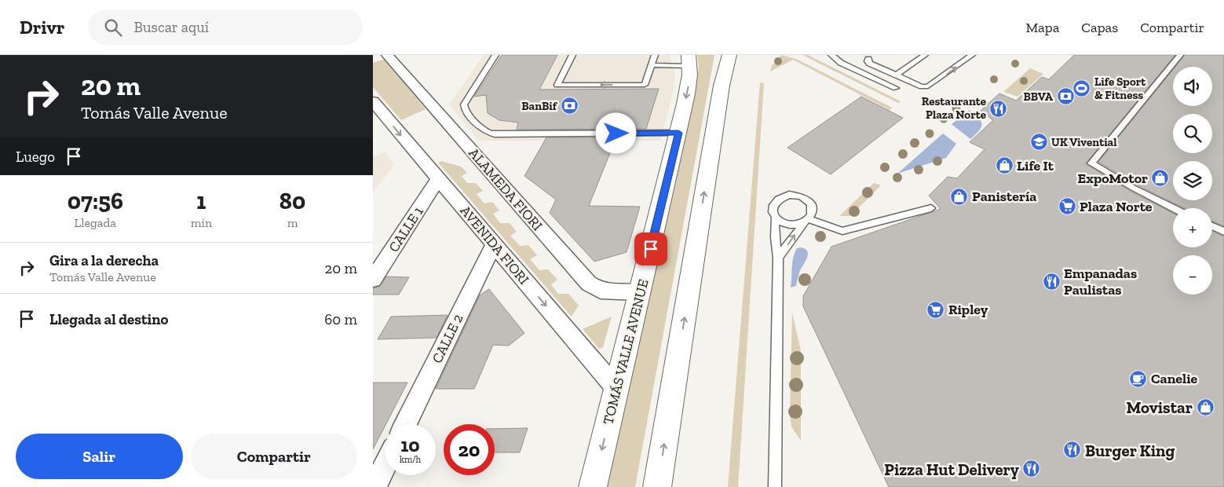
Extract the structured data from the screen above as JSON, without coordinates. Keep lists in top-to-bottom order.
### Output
{
  "streets": {
    "main road": ["TOMÁS VALLE AVENUE"],
    "street": [
      "ALAMEDA FIORI",
      "CALLE 1",
      "AVENIDA FIORI",
      "CALLE 2"
    ]
  },
  "crossings": [
    ["ALAMEDA FIORI", "TOMÁS VALLE AVENUE"],
    ["CALLE 1", "AVENIDA FIORI"],
    ["AVENIDA FIORI", "CALLE 2"],
    ["AVENIDA FIORI", "TOMÁS VALLE AVENUE"]
  ],
  "one_way": ["AVENIDA FIORI"],
  "places": {
    "sports": ["Life Sport & Fitness"],
    "bank": ["BBVA", "BanBif"],
    "restaurant": [
      "Restaurante Plaza Norte",
      "Empanadas Paulistas",
      "Burger King",
      "Pizza Hut Delivery"
    ],
    "school or university": ["UK Vivential"],
    "shop": [
      "Life It",
      "ExpoMotor",
      "Panistería",
      "Movistar"
    ],
    "supermarket": ["Plaza Norte", "Ripley"],
    "cafe": ["Canelie"]
  },
  "page": {
    "header": "Drivr",
    "search": "Buscar aquí",
    "nav": ["Mapa", "Capas", "Compartir"],
    "turn": ["20 m", "Tomás Valle Avenue"],
    "map_buttons": ["+", "−"],
    "then": "Luego",
    "eta": [
      "07:56",
      "Llegada",
      "1",
      "min",
      "80",
      "m"
    ],
    "list": [
      {
        "name": "Gira a la derecha",
        "note": "Tomás Valle Avenue",
        "value": "20 m"
      },
      {
        "name": "Llegada al destino",
        "value": "60 m"
      }
    ],
    "speed": "10 km/h",
    "limit": "20",
    "buttons": ["Salir", "Compartir"]
  }
}
